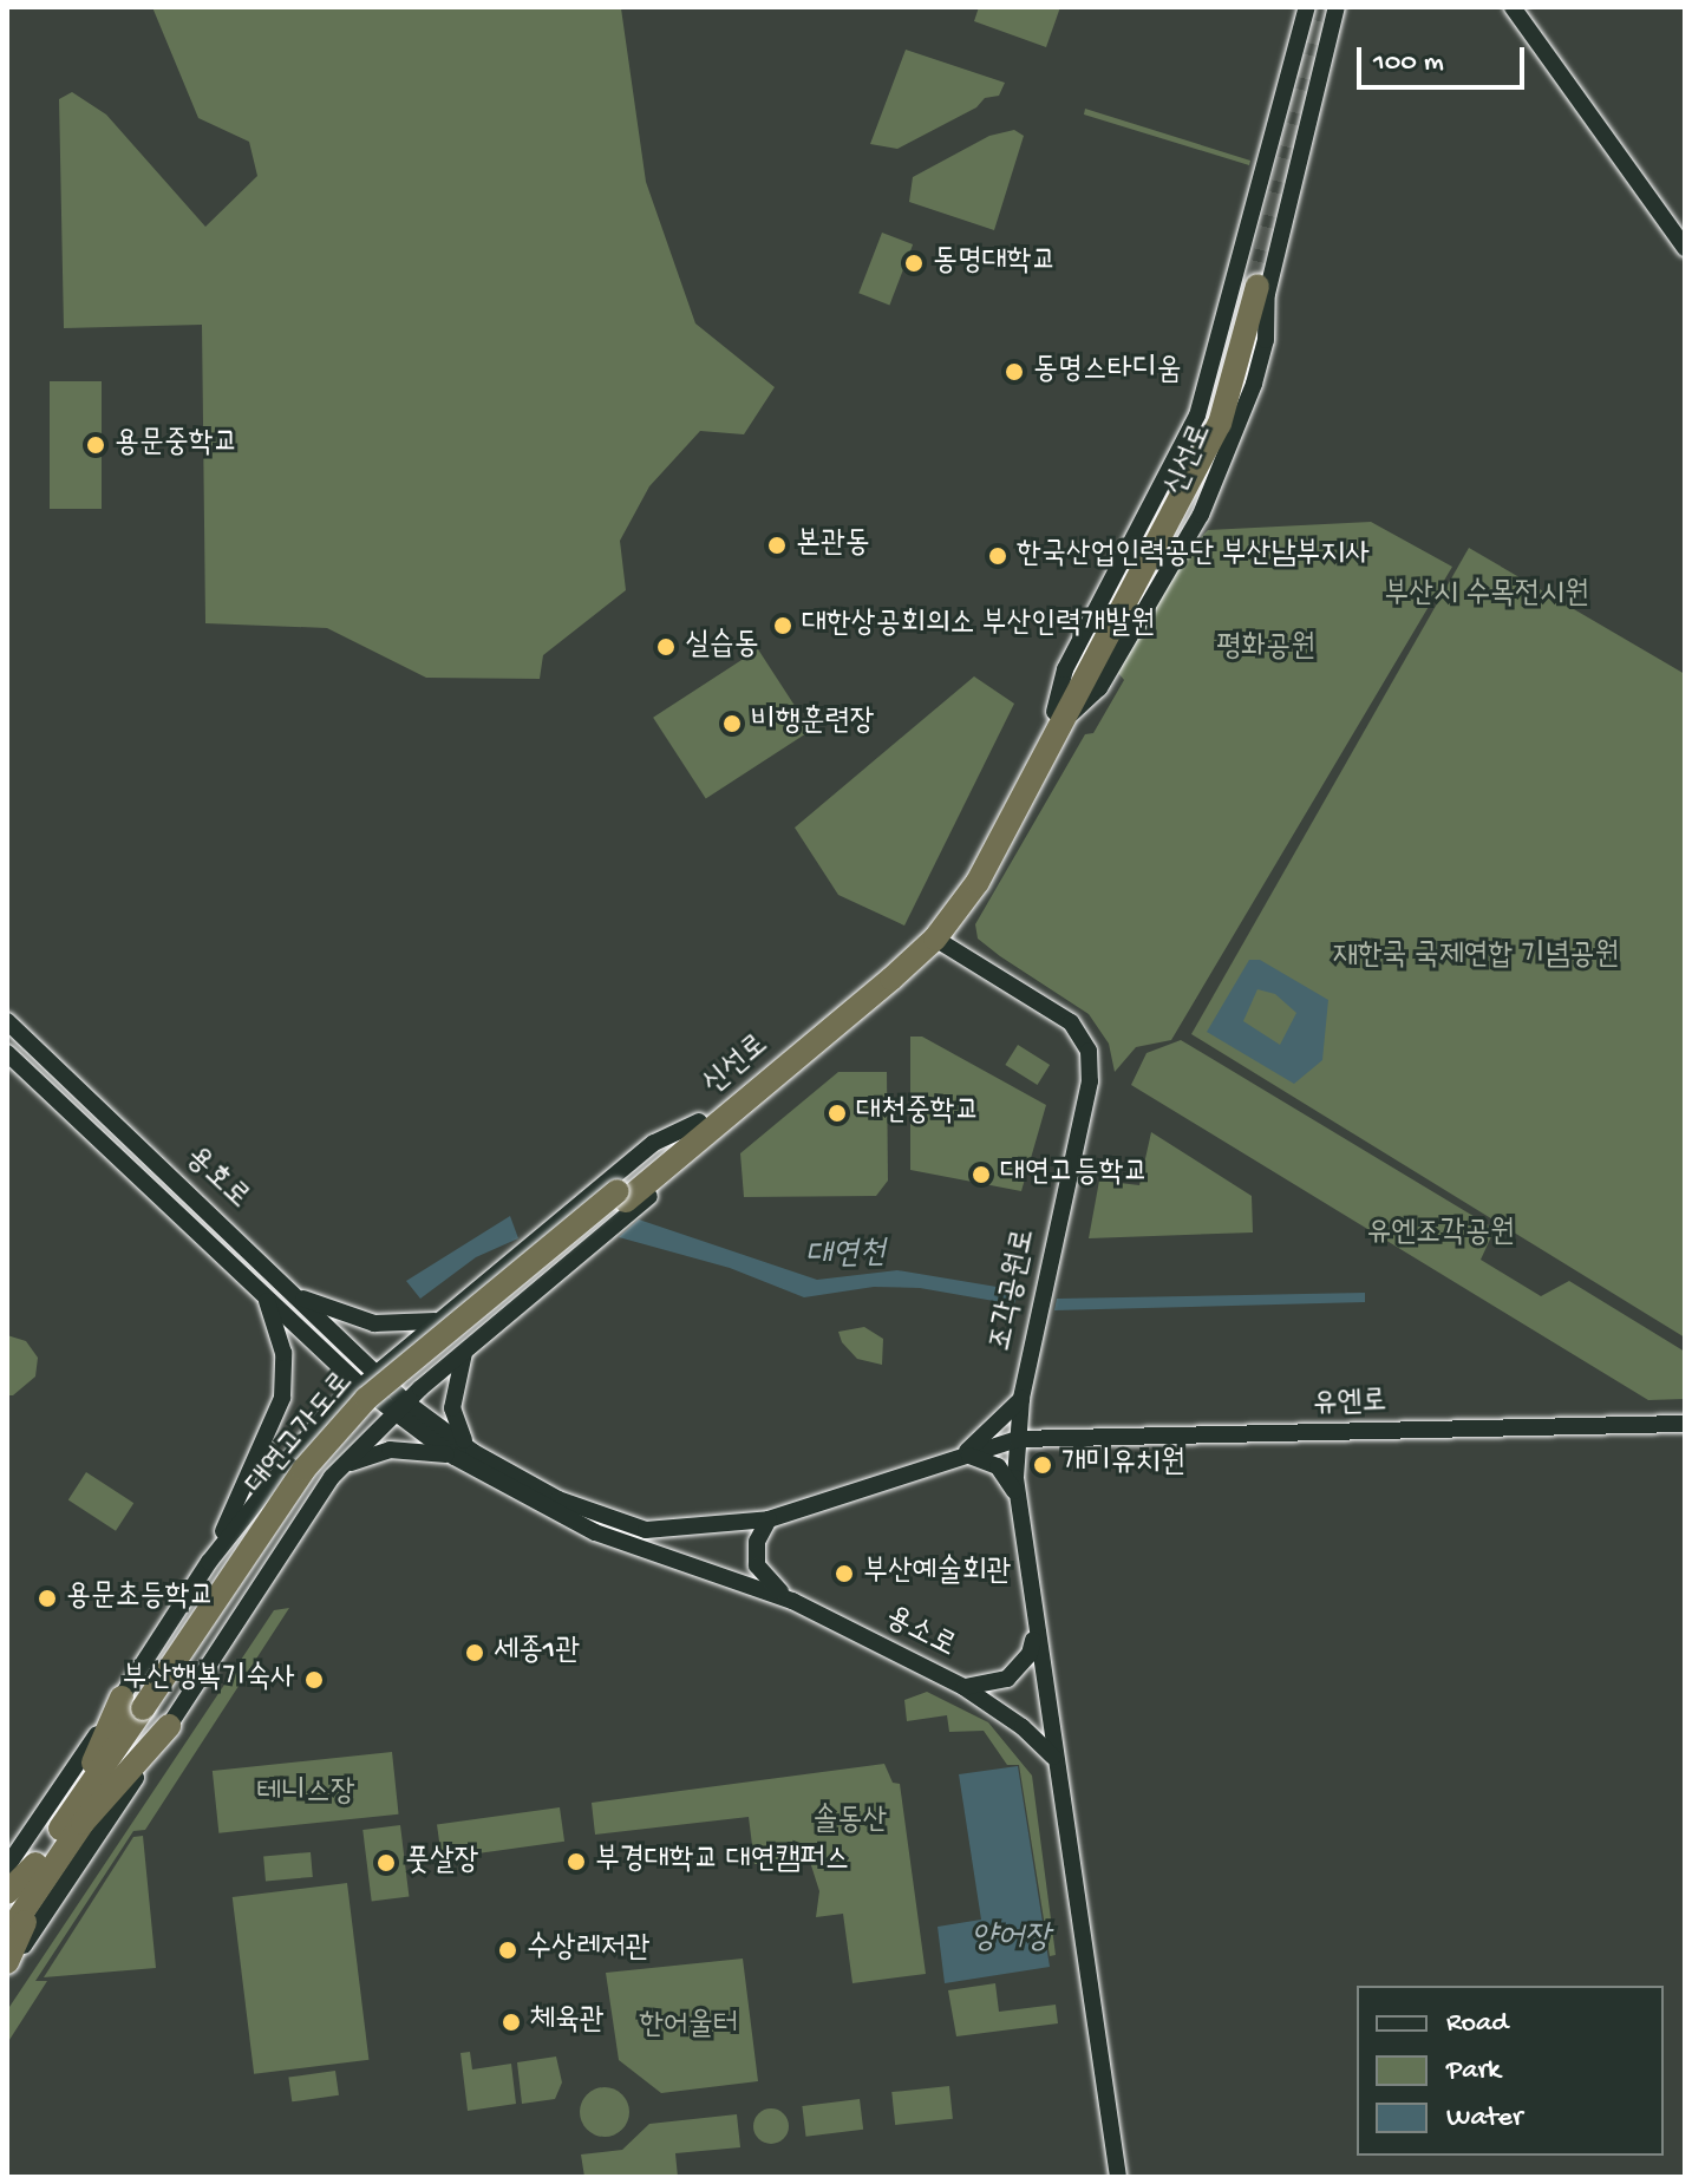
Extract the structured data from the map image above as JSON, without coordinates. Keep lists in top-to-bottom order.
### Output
{
  "streets": {
    "highway": ["신선로", "대연고가도로"],
    "main road": [
      "용호로",
      "조각공원로",
      "유엔로",
      "용소로"
    ]
  },
  "crossings": [
    ["신선로", "조각공원로"],
    ["신선로", "대연고가도로"],
    ["용호로", "용소로"],
    ["조각공원로", "유엔로"]
  ],
  "water": ["대연천", "양어장"],
  "parks": [
    "부산시 수목전시원",
    "평화공원",
    "재한국 국제연합 기념공원",
    "유엔조각공원",
    "테니스장",
    "솔동산",
    "한어울터"
  ],
  "places": [
    "동명대학교",
    "동명스타디움",
    "용문중학교",
    "본관동",
    "한국산업인력공단 부산남부지사",
    "대한상공회의소 부산인력개발원",
    "실습동",
    "비행훈련장",
    "대천중학교",
    "대연고등학교",
    "개미유치원",
    "부산예술회관",
    "용문초등학교",
    "세종1관",
    "부산행복기숙사",
    "부경대학교 대연캠퍼스",
    "풋살장",
    "수상레저관",
    "체육관"
  ],
  "legend": ["Road", "Park", "Water"],
  "scale_bar": "100 m"
}
